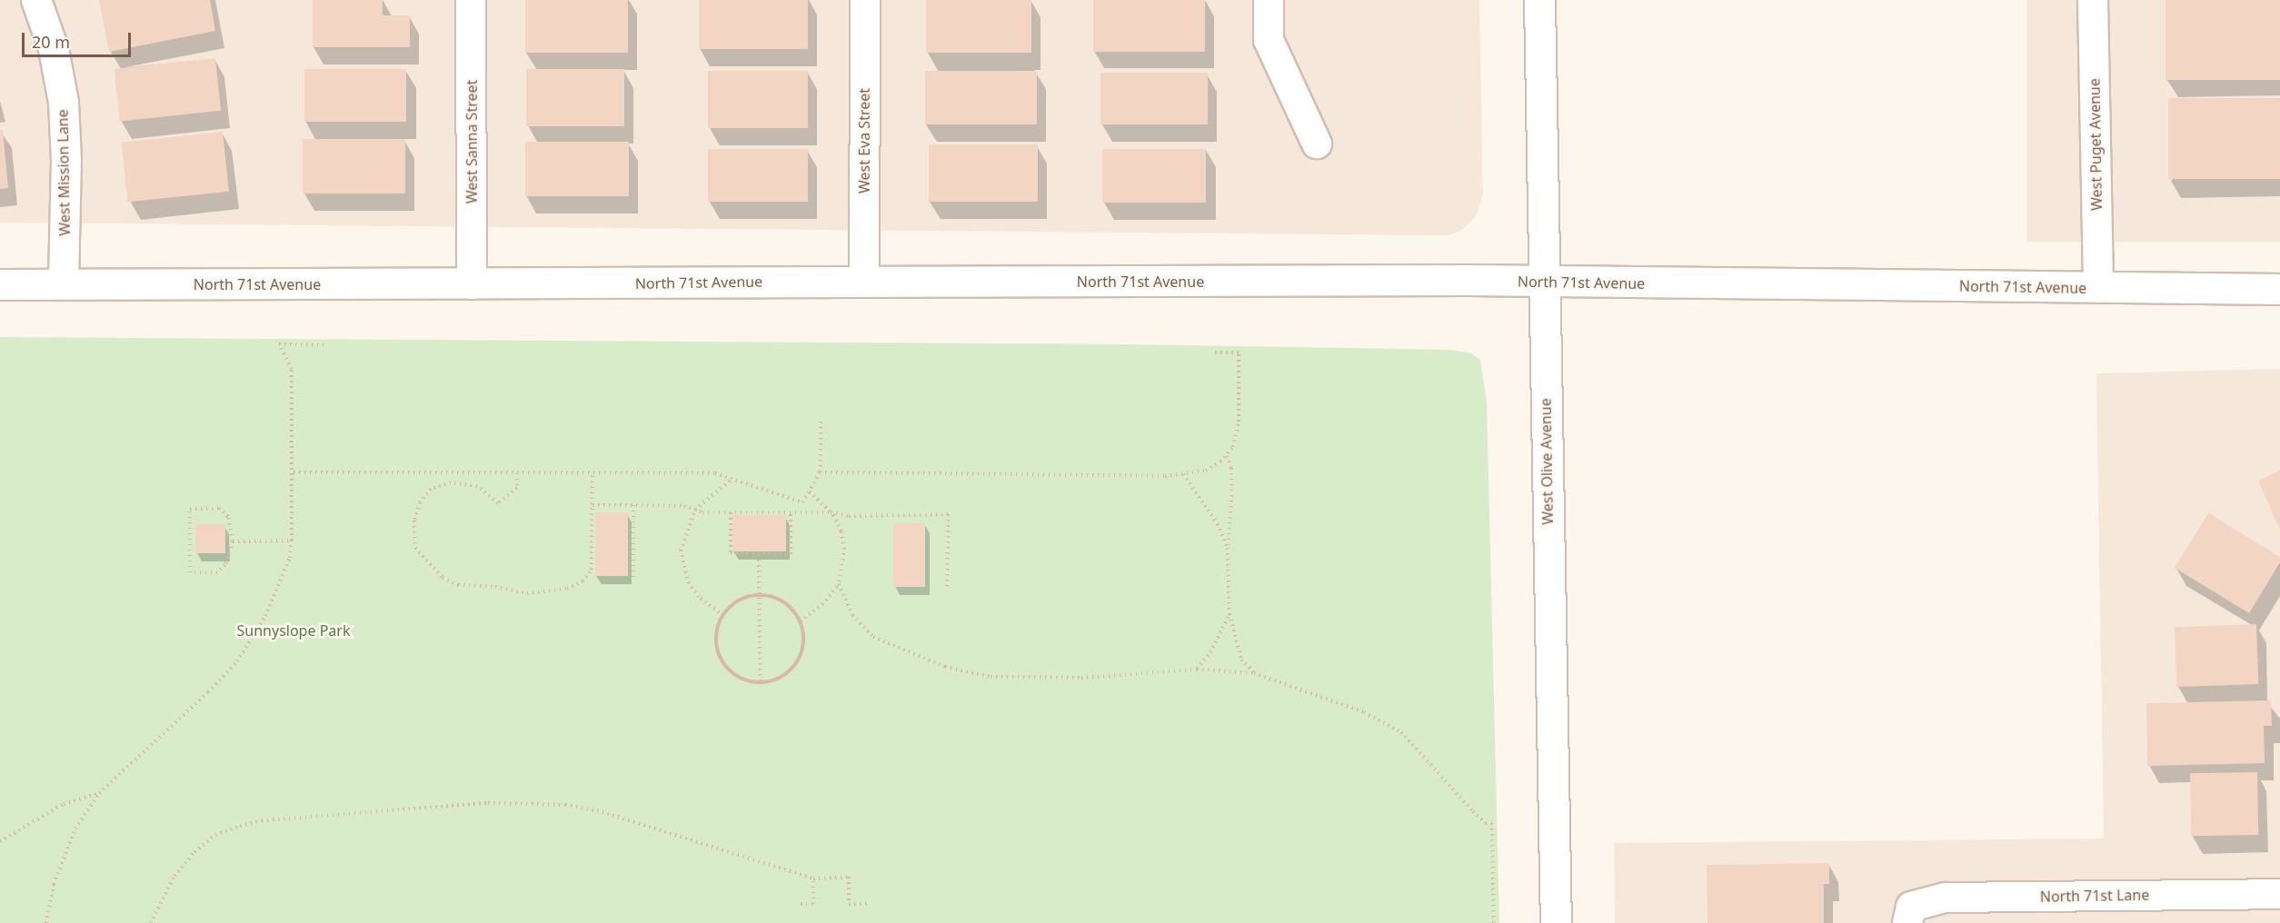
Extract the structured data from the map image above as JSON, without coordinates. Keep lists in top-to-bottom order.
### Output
{
  "streets": {
    "street": [
      "West Eva Street",
      "West Sanna Street",
      "West Puget Avenue",
      "West Mission Lane",
      "North 71st Avenue",
      "West Olive Avenue",
      "North 71st Lane"
    ]
  },
  "crossings": [
    ["West Eva Street", "North 71st Avenue"],
    ["West Sanna Street", "North 71st Avenue"],
    ["West Puget Avenue", "North 71st Avenue"],
    ["West Mission Lane", "North 71st Avenue"],
    ["North 71st Avenue", "West Olive Avenue"]
  ],
  "parks": ["Sunnyslope Park"],
  "scale_bar": "20 m"
}
